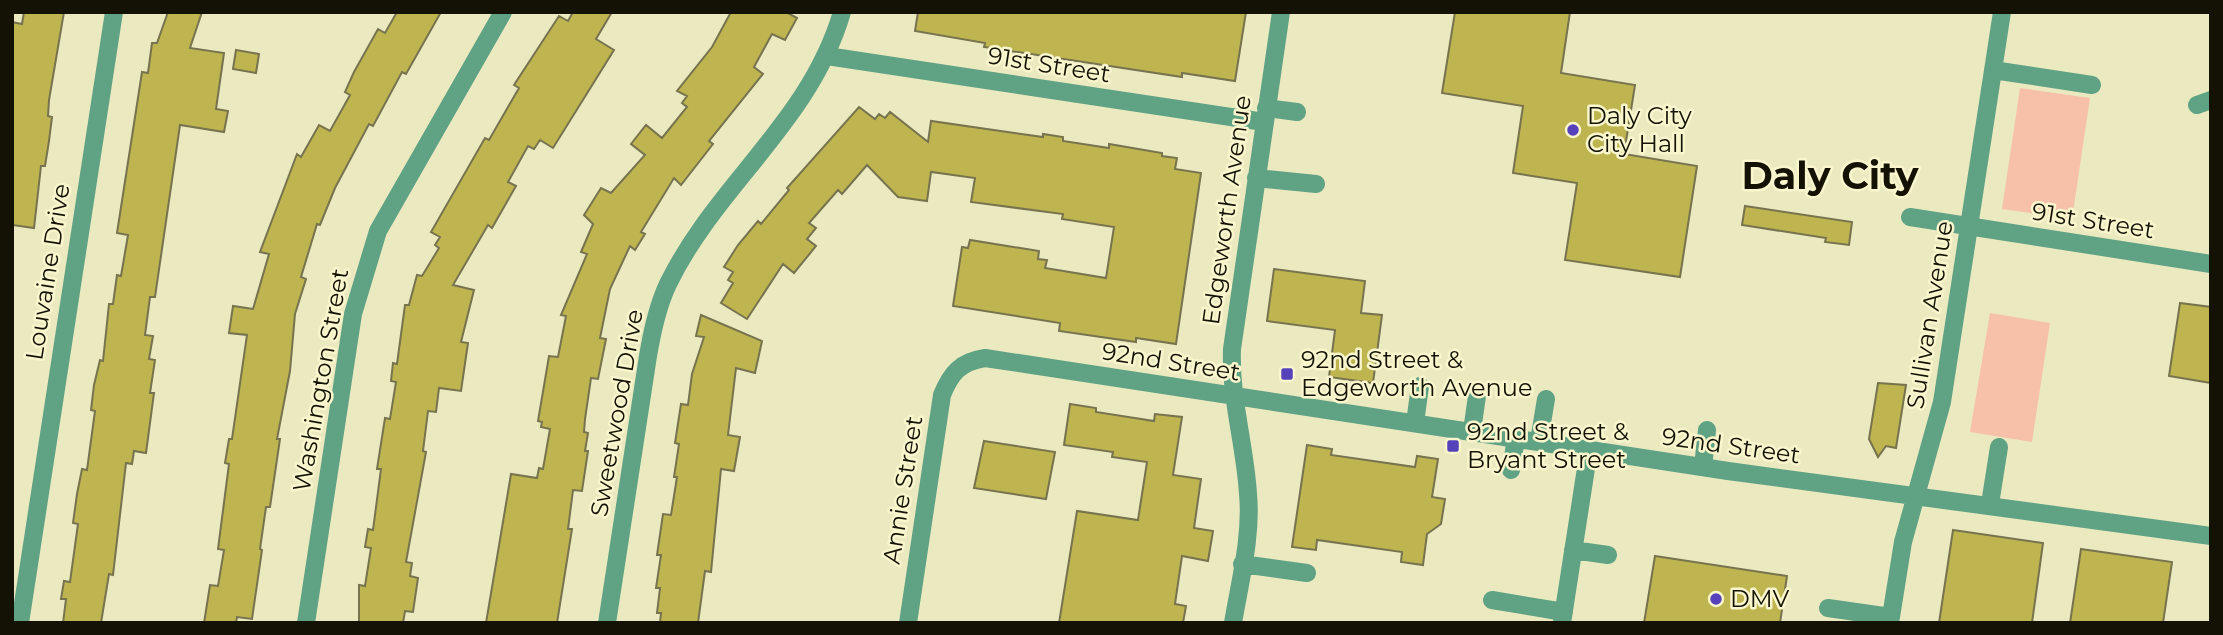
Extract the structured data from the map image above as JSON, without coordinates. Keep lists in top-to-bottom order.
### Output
{
  "streets": {
    "street": [
      "91st Street",
      "Edgeworth Avenue",
      "Louvaine Drive",
      "Sullivan Avenue",
      "92nd Street",
      "Washington Street",
      "Sweetwood Drive",
      "Annie Street"
    ]
  },
  "crossings": [
    ["91st Street", "Edgeworth Avenue"],
    ["91st Street", "Sullivan Avenue"],
    ["91st Street", "Sweetwood Drive"],
    ["Edgeworth Avenue", "92nd Street"],
    ["Sullivan Avenue", "92nd Street"],
    ["92nd Street", "Annie Street"]
  ],
  "districts": ["Daly City"],
  "places": {
    "other": ["Daly City City Hall", "DMV"],
    "transit": ["92nd Street & Edgeworth Avenue", "92nd Street & Bryant Street"]
  }
}
